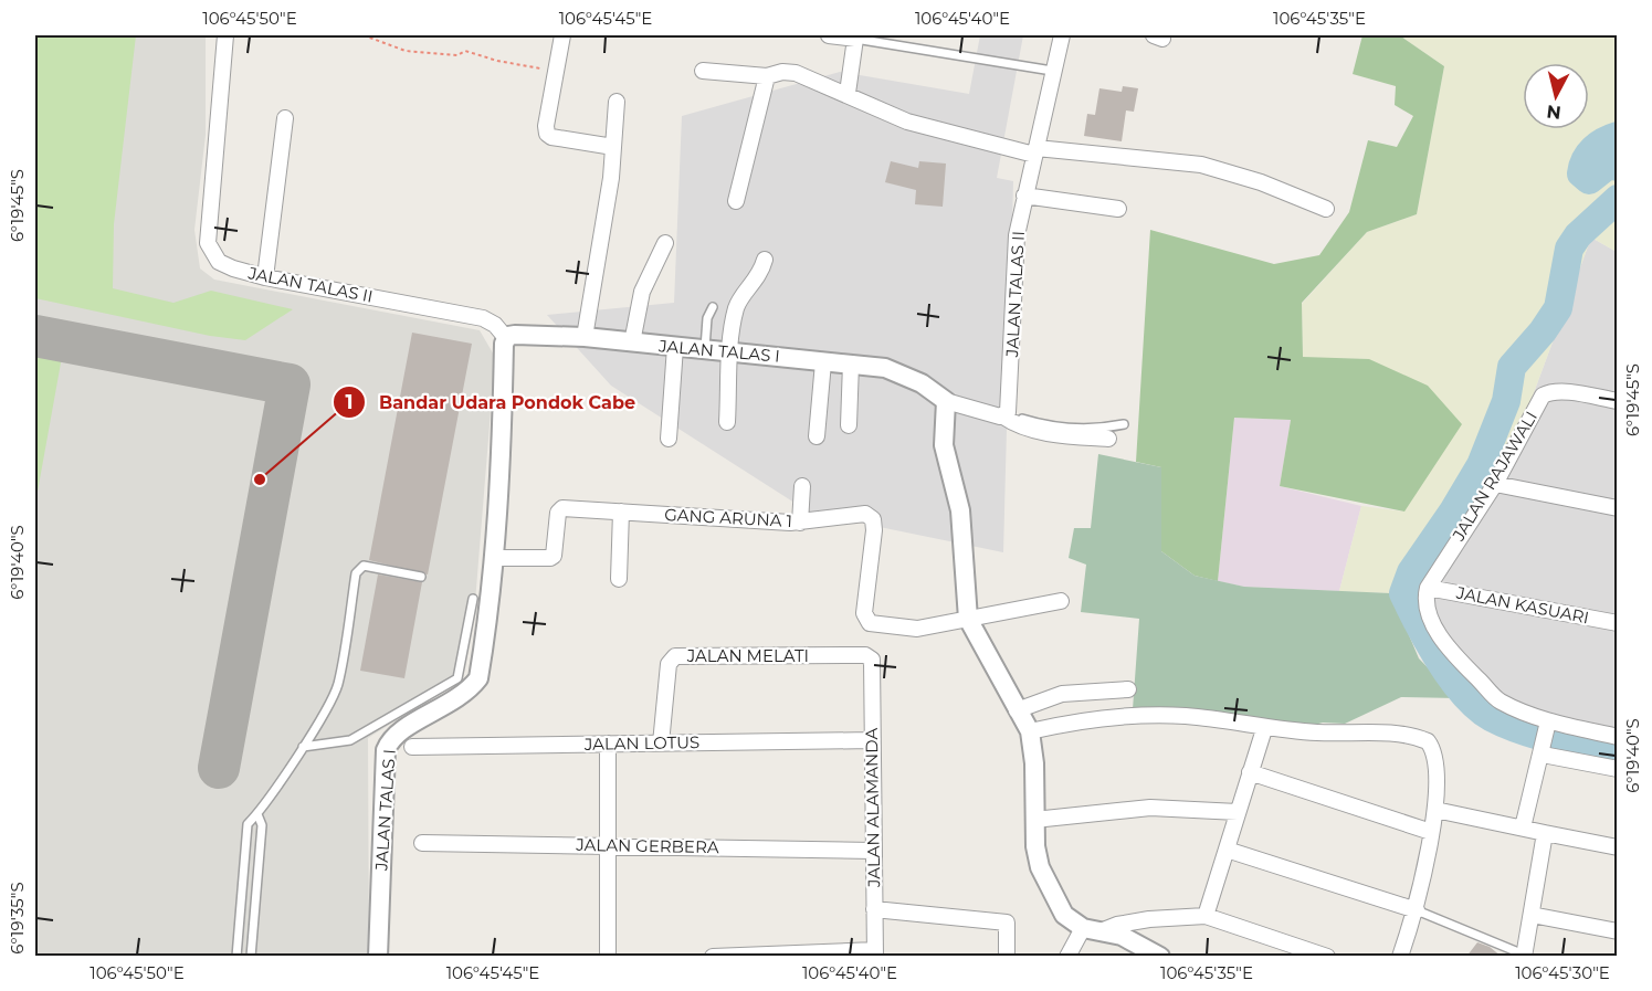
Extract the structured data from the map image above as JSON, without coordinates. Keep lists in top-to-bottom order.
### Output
{
  "streets": {
    "street": [
      "JALAN TALAS II",
      "JALAN TALAS I",
      "JALAN RAJAWALI",
      "GANG ARUNA 1",
      "JALAN KASUARI",
      "JALAN MELATI",
      "JALAN LOTUS",
      "JALAN ALAMANDA",
      "JALAN GERBERA"
    ]
  },
  "crossings": [
    ["JALAN TALAS II", "JALAN TALAS I"],
    ["JALAN TALAS I", "GANG ARUNA 1"],
    ["JALAN RAJAWALI", "JALAN KASUARI"],
    ["JALAN MELATI", "JALAN LOTUS"],
    ["JALAN MELATI", "JALAN ALAMANDA"],
    ["JALAN LOTUS", "JALAN ALAMANDA"],
    ["JALAN ALAMANDA", "JALAN GERBERA"]
  ],
  "places": ["Bandar Udara Pondok Cabe"],
  "north": "bottom",
  "coordinates": [
    "106°45'50\"E",
    "106°45'45\"E",
    "106°45'40\"E",
    "106°45'35\"E",
    "6°19'45\"S",
    "6°19'40\"S",
    "6°19'35\"S",
    "106°45'30\"E"
  ]
}
